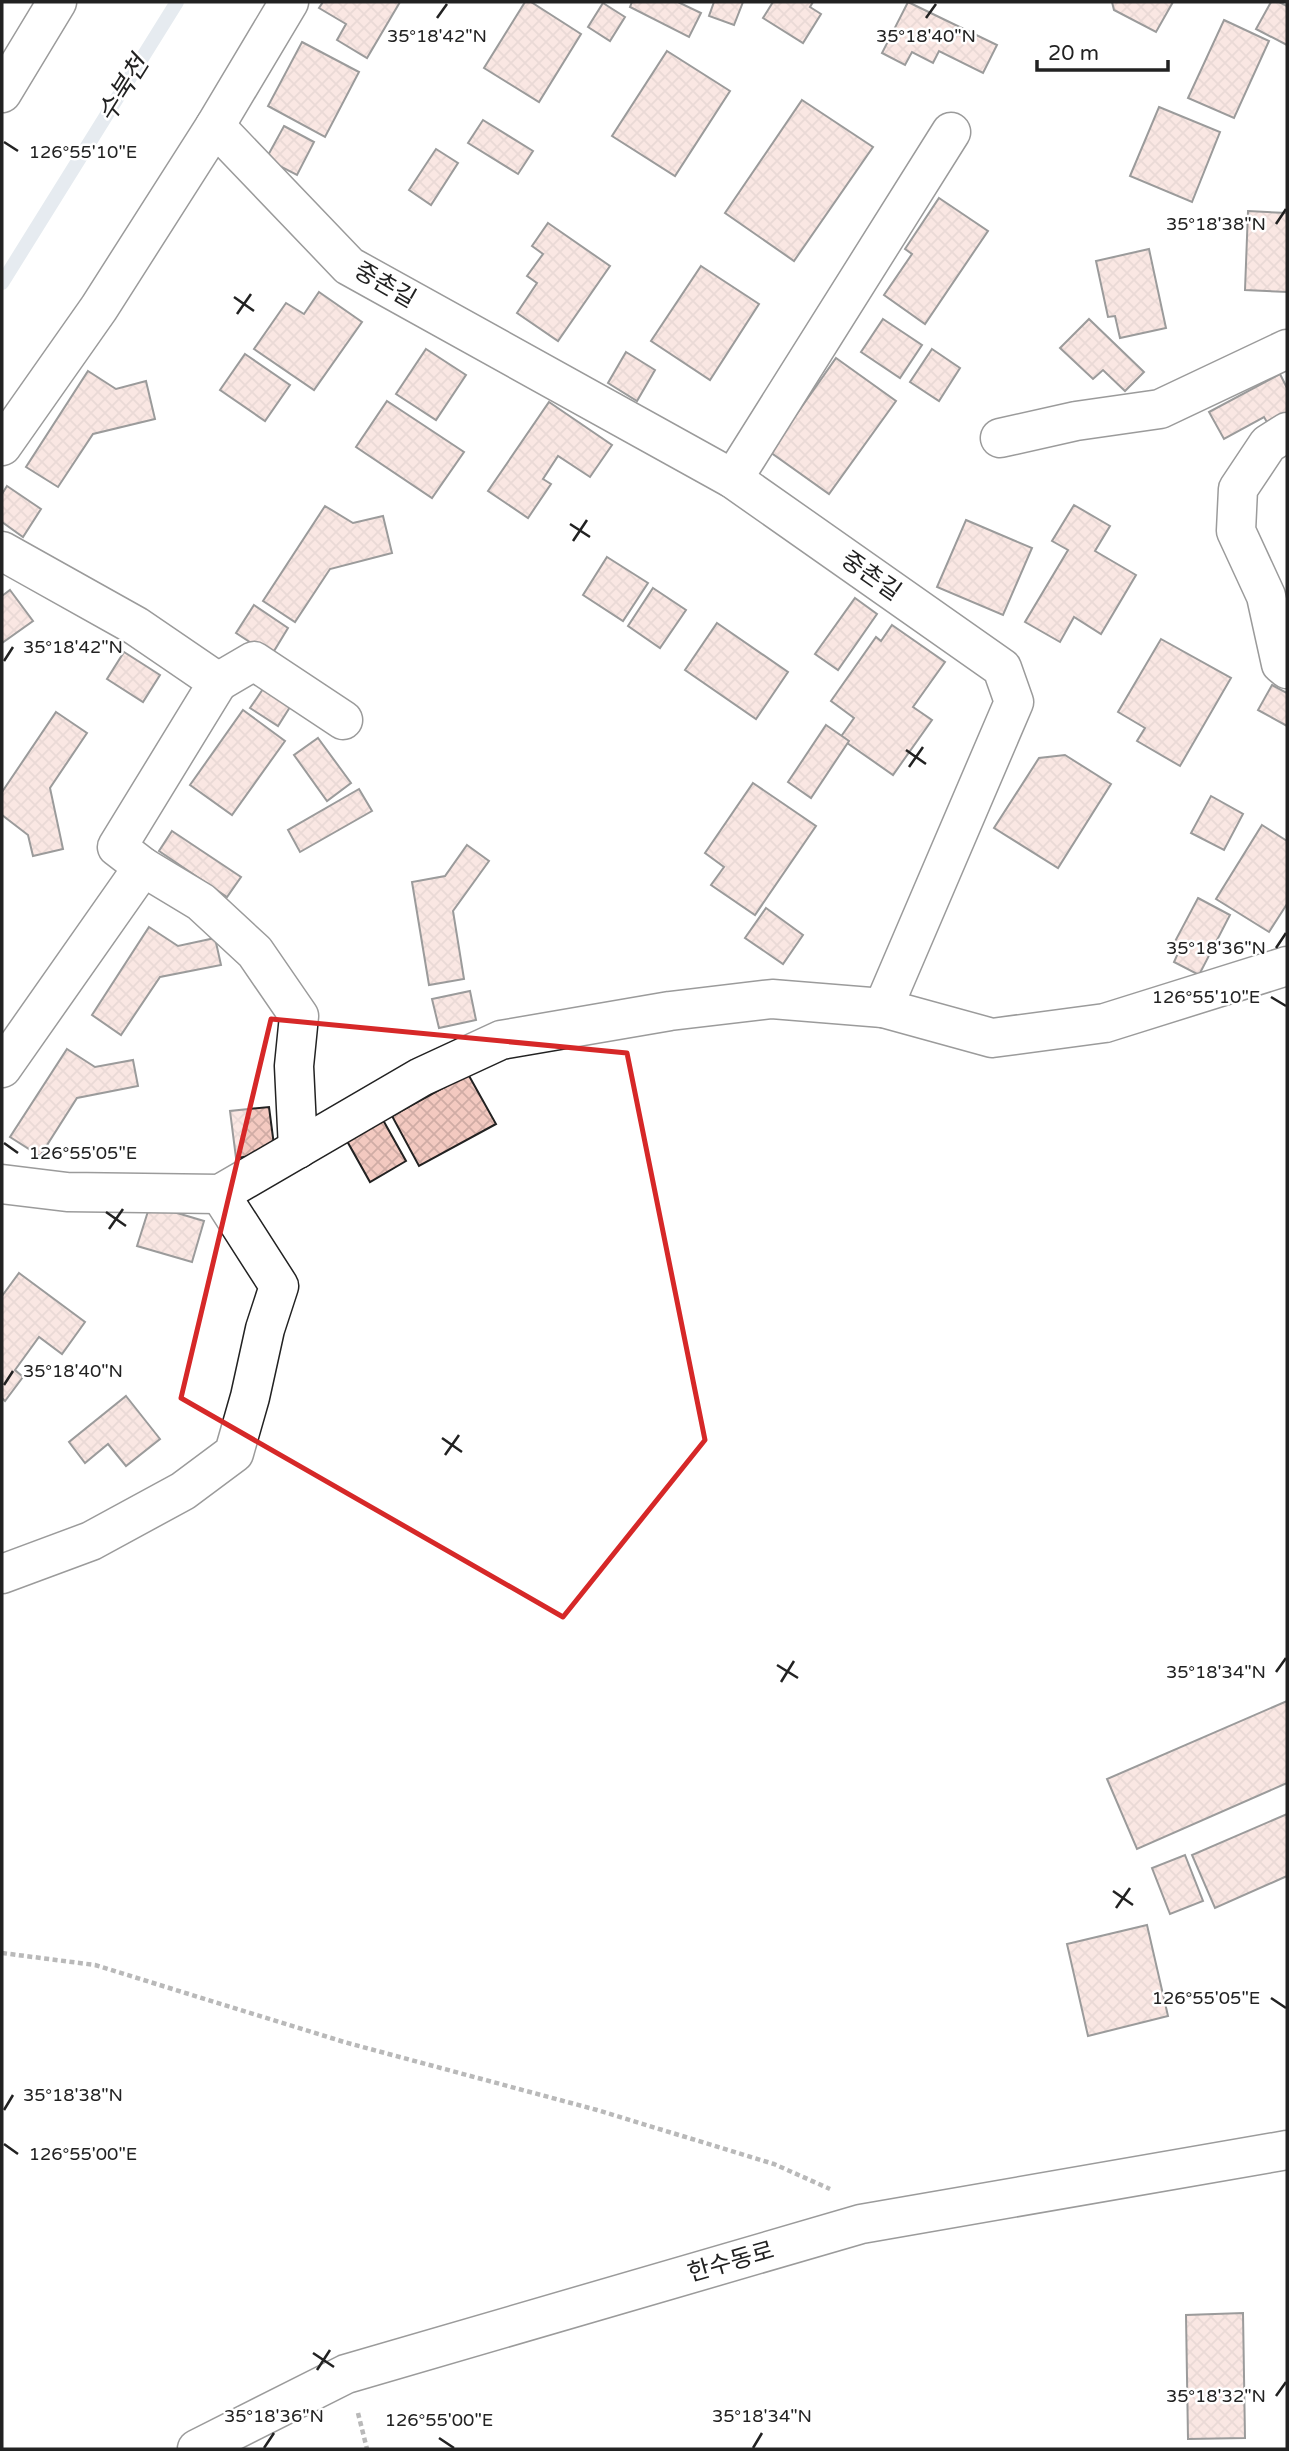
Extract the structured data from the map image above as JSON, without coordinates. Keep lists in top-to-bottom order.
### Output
{
  "streets": {
    "street": ["중촌길", "한수동로"]
  },
  "water": ["수북천"],
  "scale_bar": "20 m",
  "coordinates": [
    "35°18'42\"N",
    "35°18'40\"N",
    "126°55'10\"E",
    "35°18'38\"N",
    "35°18'36\"N",
    "126°55'05\"E",
    "35°18'34\"N",
    "126°55'00\"E",
    "35°18'32\"N"
  ]
}
